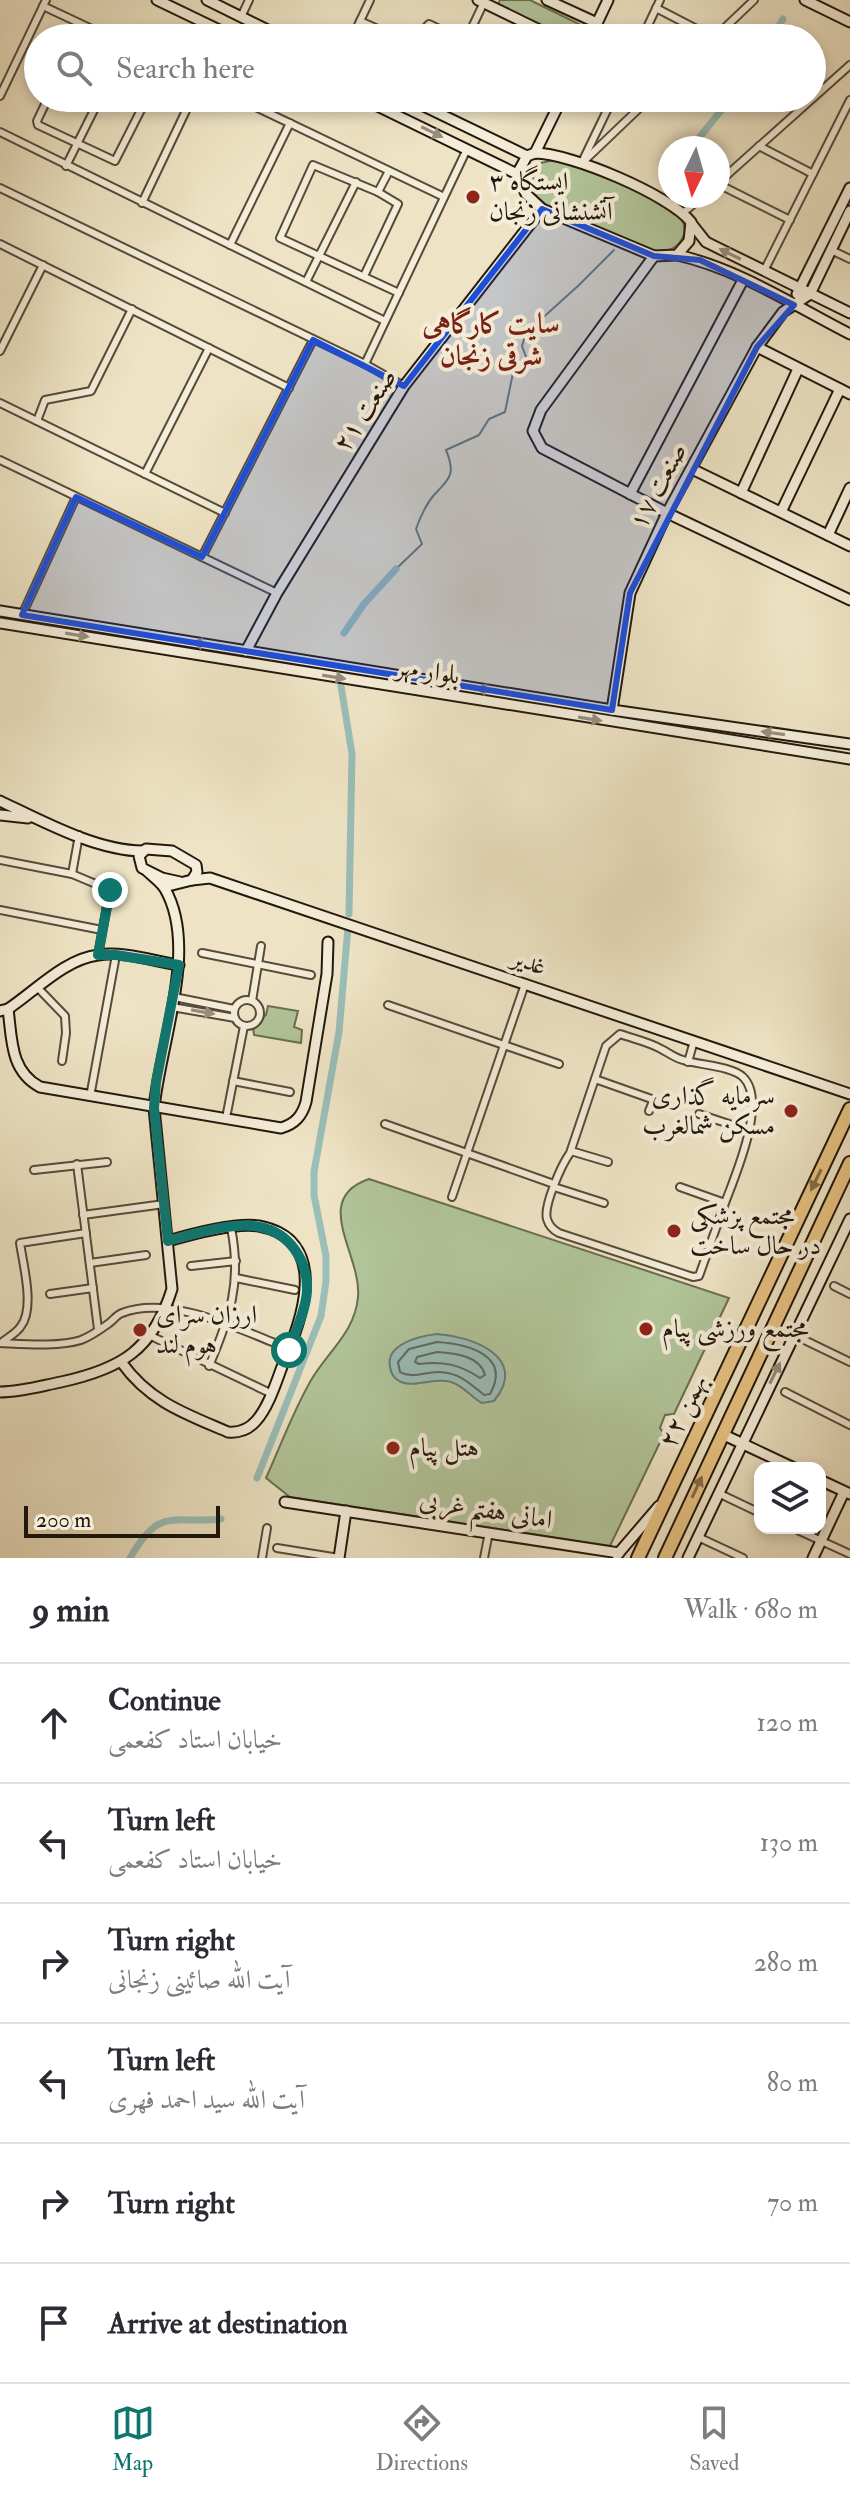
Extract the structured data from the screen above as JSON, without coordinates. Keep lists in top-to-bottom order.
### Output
{
  "streets": {
    "highway": ["۲۲ بهمن"],
    "main road": [
      "صنعت ۲۱",
      "صنعت ۱۷",
      "بلوار مهر",
      "غدیر",
      "امانی هفتم غربی"
    ]
  },
  "crossings": [
    ["صنعت ۲۱", "بلوار مهر"],
    ["صنعت ۱۷", "بلوار مهر"]
  ],
  "districts": ["سایت کارگاهی شرقی زنجان"],
  "places": [
    "ایستگاه ۳ آتشنشانی زنجان",
    "سرمایه گذاری مسکن شمالغرب",
    "مجتمع پزشکی در حال ساخت",
    "مجتمع ورزشی پیام",
    "ارزان سرای هوم لند",
    "هتل پیام"
  ],
  "scale_bar": "200 m",
  "north": "bottom",
  "page": {
    "search": "Search here",
    "scale": "200 m",
    "heading": ["9 min", "Walk · 680 m"],
    "list": [
      ["Continue", "خیابان استاد کفعمی", "120 m"],
      ["Turn left", "خیابان استاد کفعمی", "130 m"],
      ["Turn right", "آیت الله صائینی زنجانی", "280 m"],
      ["Turn left", "آیت الله سید احمد فهری", "80 m"],
      ["Turn right", "70 m"],
      "Arrive at destination"
    ],
    "nav": ["Map", "Directions", "Saved"]
  }
}
